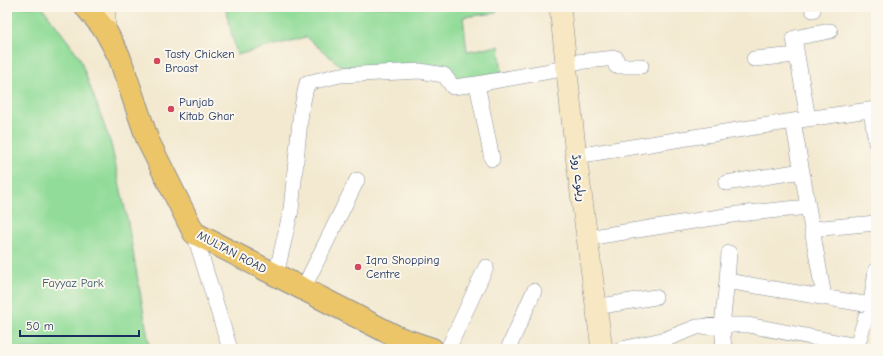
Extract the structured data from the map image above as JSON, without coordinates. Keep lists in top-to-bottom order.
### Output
{
  "streets": {
    "main road": ["ریلوے روڈ", "MULTAN ROAD"]
  },
  "parks": ["Fayyaz Park"],
  "places": ["Tasty Chicken Broast", "Punjab Kitab Ghar", "Iqra Shopping Centre"],
  "scale_bar": "50 m"
}
